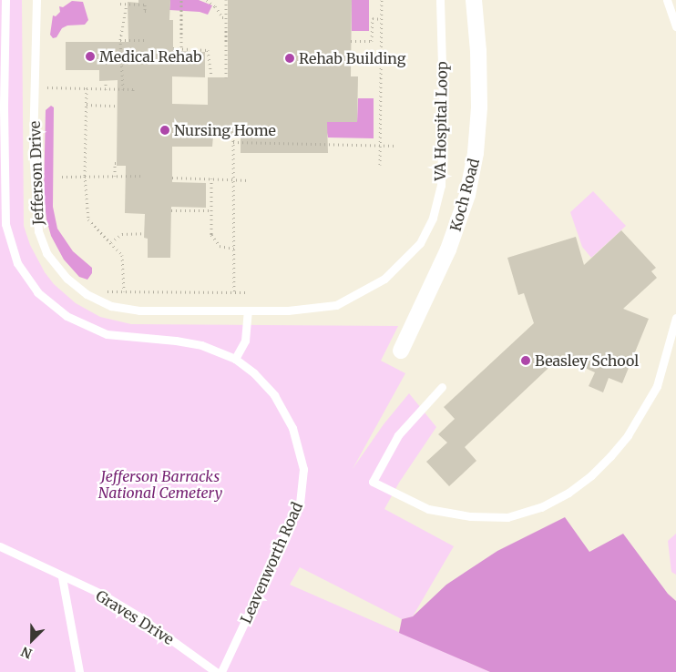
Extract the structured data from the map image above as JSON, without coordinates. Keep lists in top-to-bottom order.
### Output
{
  "streets": {
    "street": ["Koch Road"],
    "lane": [
      "VA Hospital Loop",
      "Jefferson Drive",
      "Leavenworth Road",
      "Graves Drive"
    ]
  },
  "crossings": [
    ["VA Hospital Loop", "Jefferson Drive"]
  ],
  "parks": ["Jefferson Barracks National Cemetery"],
  "places": [
    "Medical Rehab",
    "Rehab Building",
    "Nursing Home",
    "Beasley School"
  ],
  "north": "bottom left"
}
